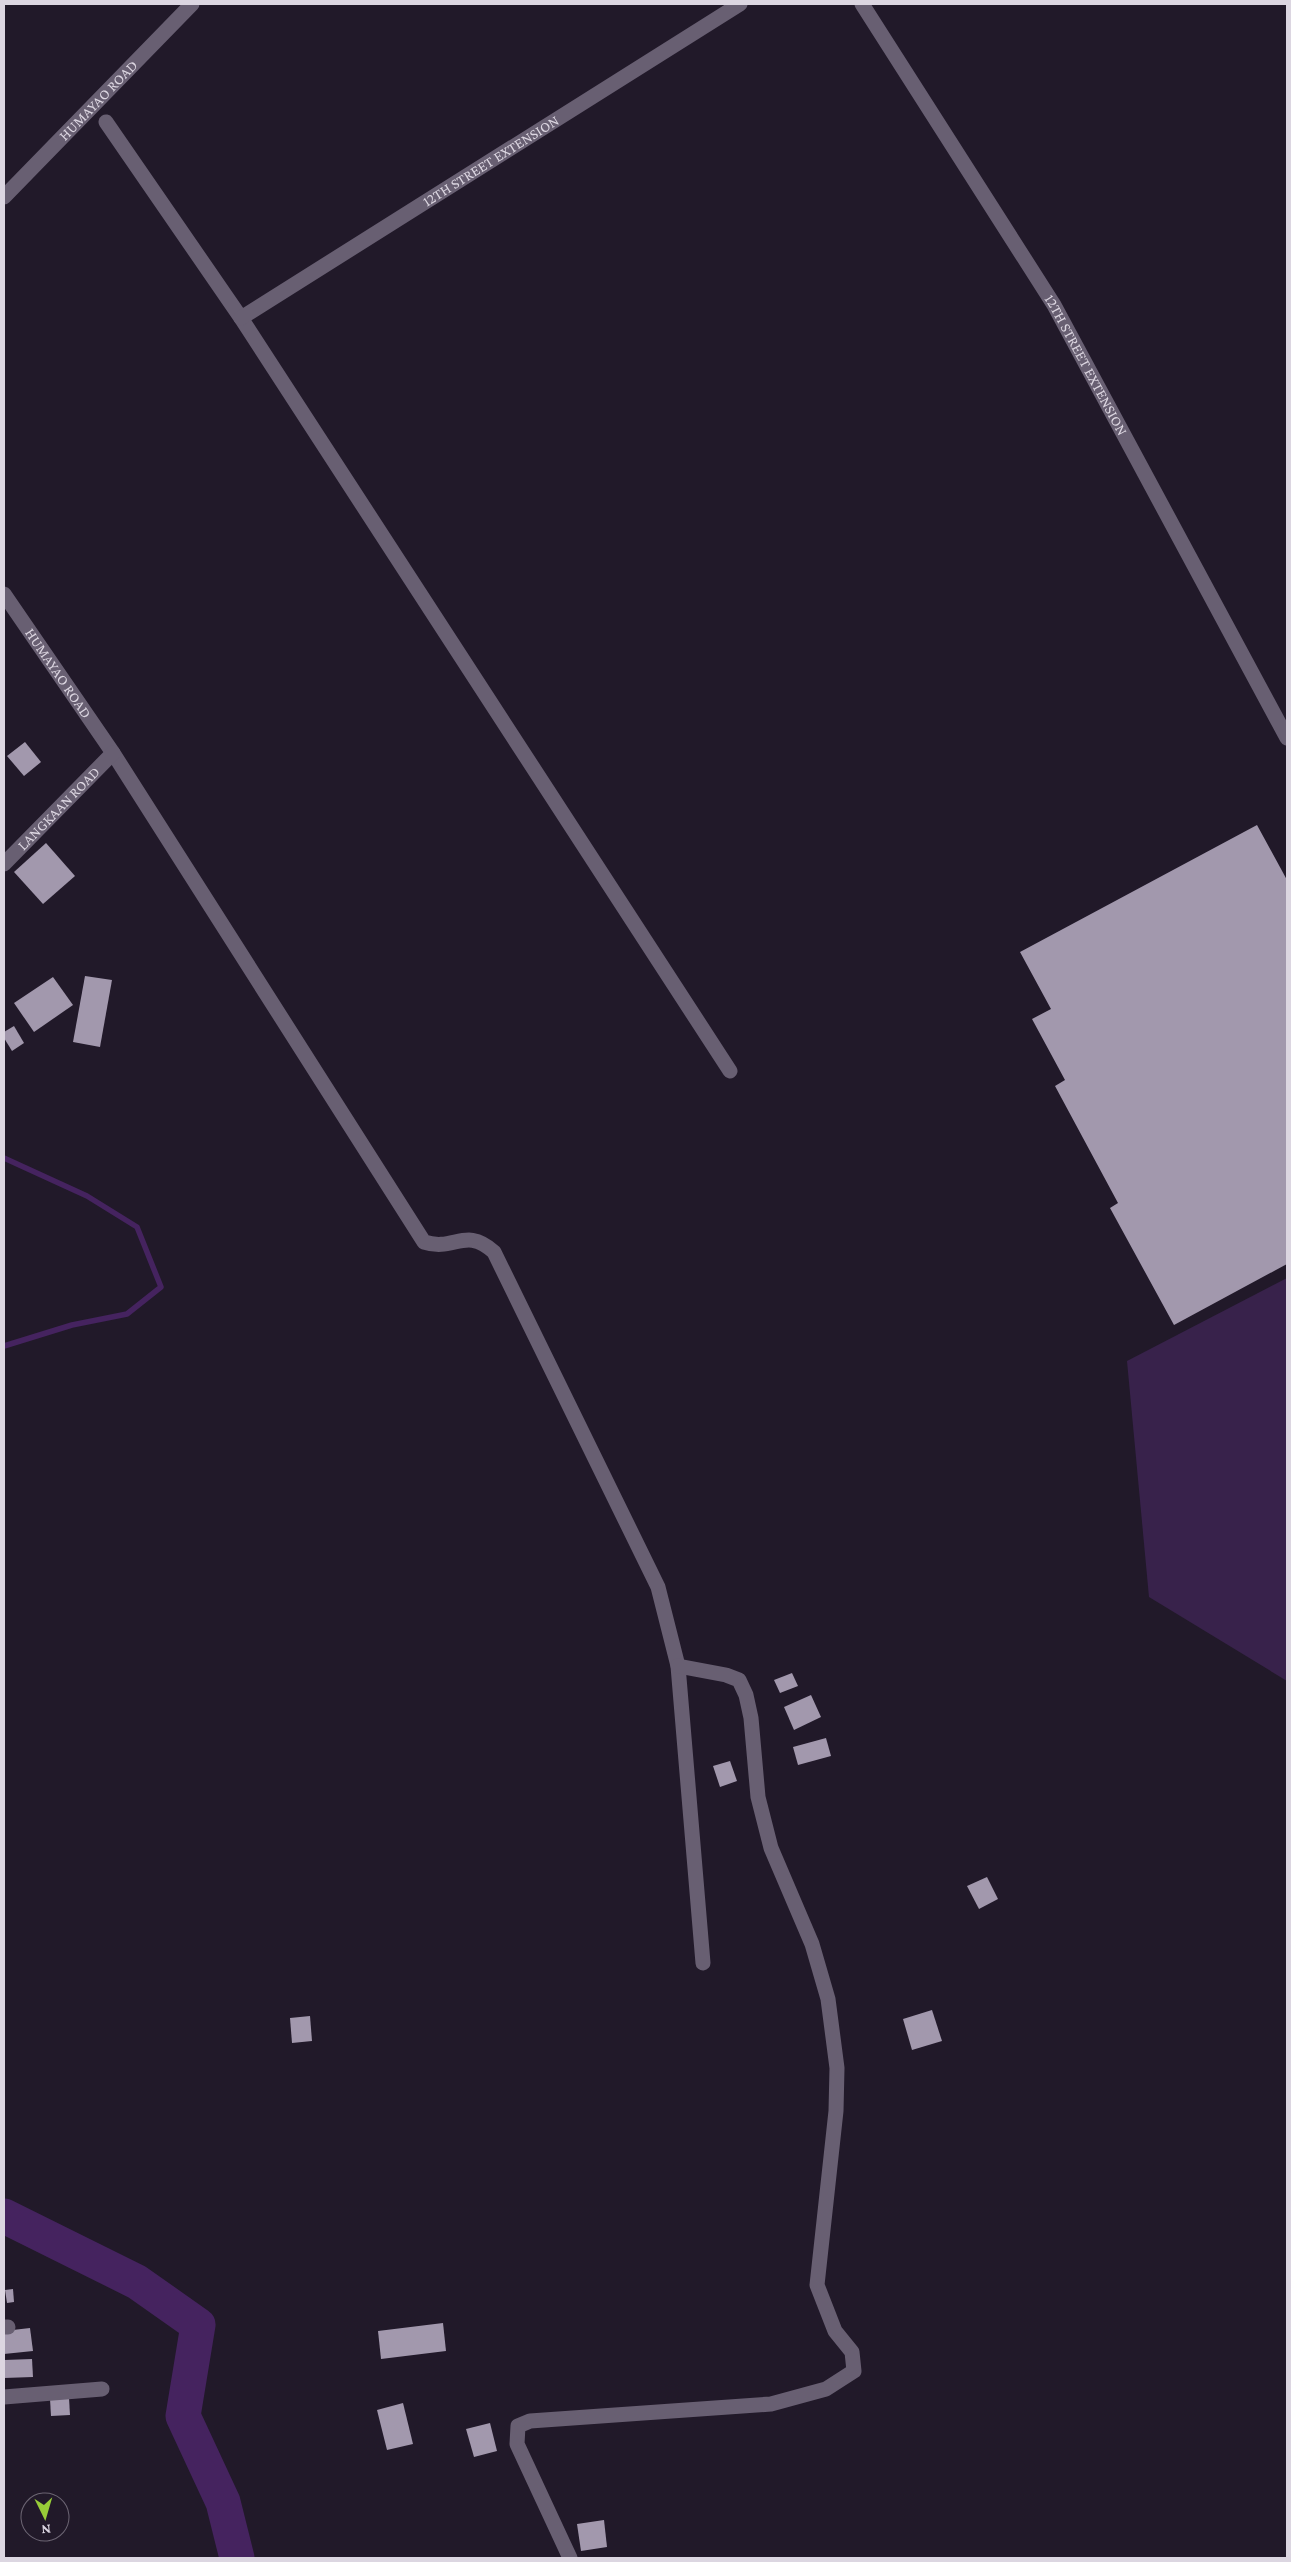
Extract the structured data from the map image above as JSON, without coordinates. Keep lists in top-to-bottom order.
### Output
{
  "streets": {
    "street": ["HUMAYAO ROAD", "12TH STREET EXTENSION", "LANGKAAN ROAD"]
  },
  "crossings": [
    ["HUMAYAO ROAD", "LANGKAAN ROAD"]
  ],
  "north": "bottom"
}
